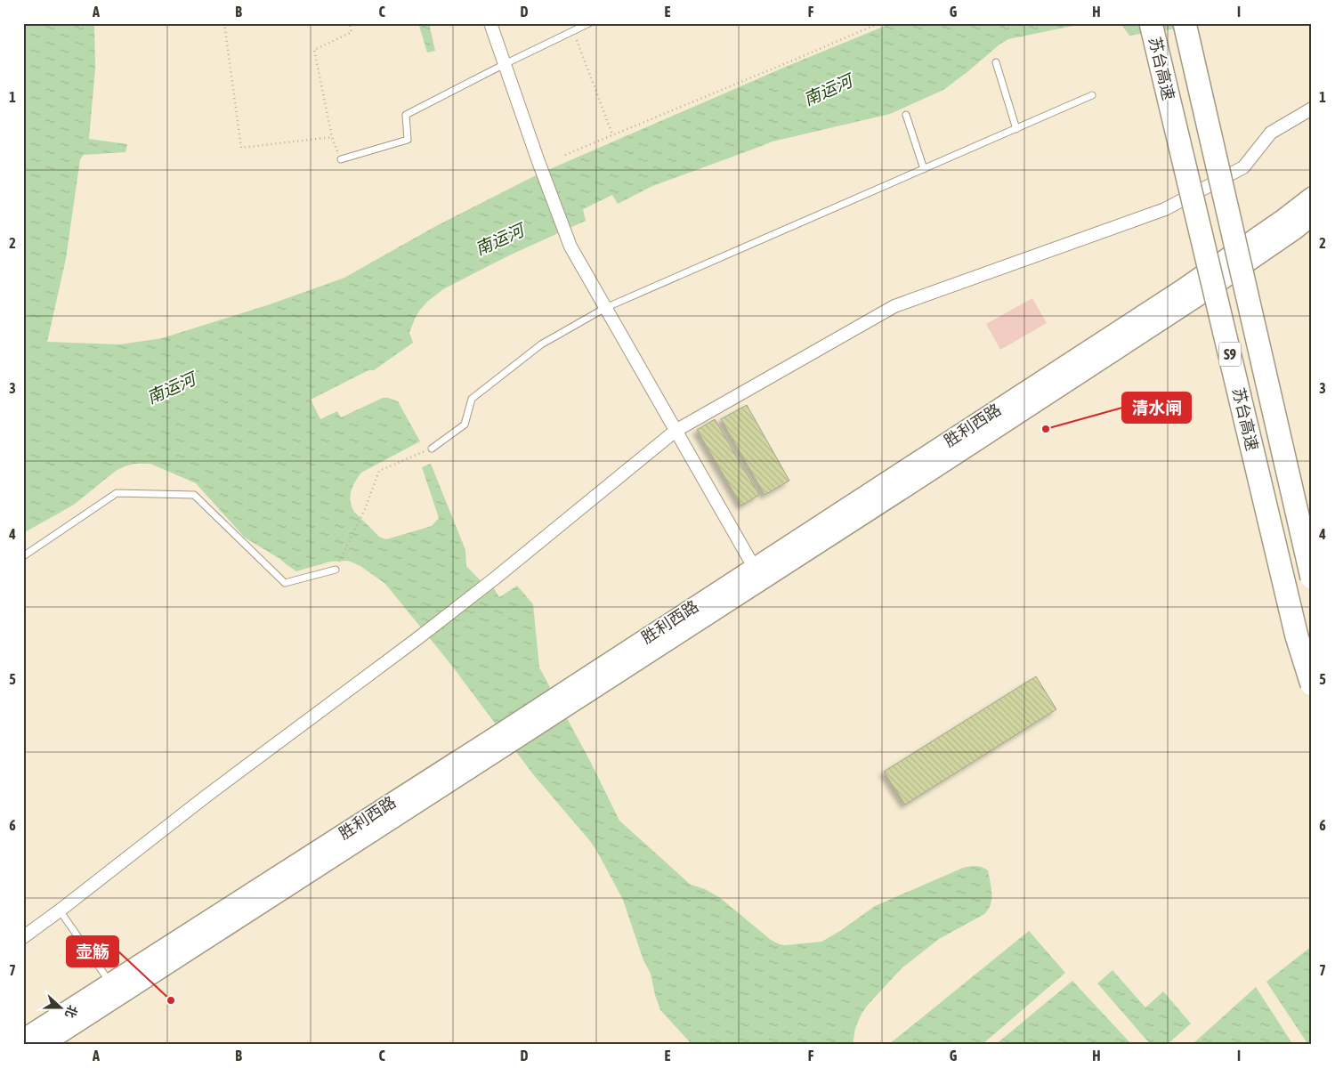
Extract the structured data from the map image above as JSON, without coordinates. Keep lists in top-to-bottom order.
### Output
{
  "streets": {
    "highway": ["苏台高速", "S9"],
    "main road": ["胜利西路"]
  },
  "water": ["南运河"],
  "places": ["清水闸", "壶觞"],
  "north": "right",
  "grid": {
    "columns": [
      "A",
      "B",
      "C",
      "D",
      "E",
      "F",
      "G",
      "H",
      "I"
    ],
    "rows": [
      "1",
      "2",
      "3",
      "4",
      "5",
      "6",
      "7"
    ]
  }
}
